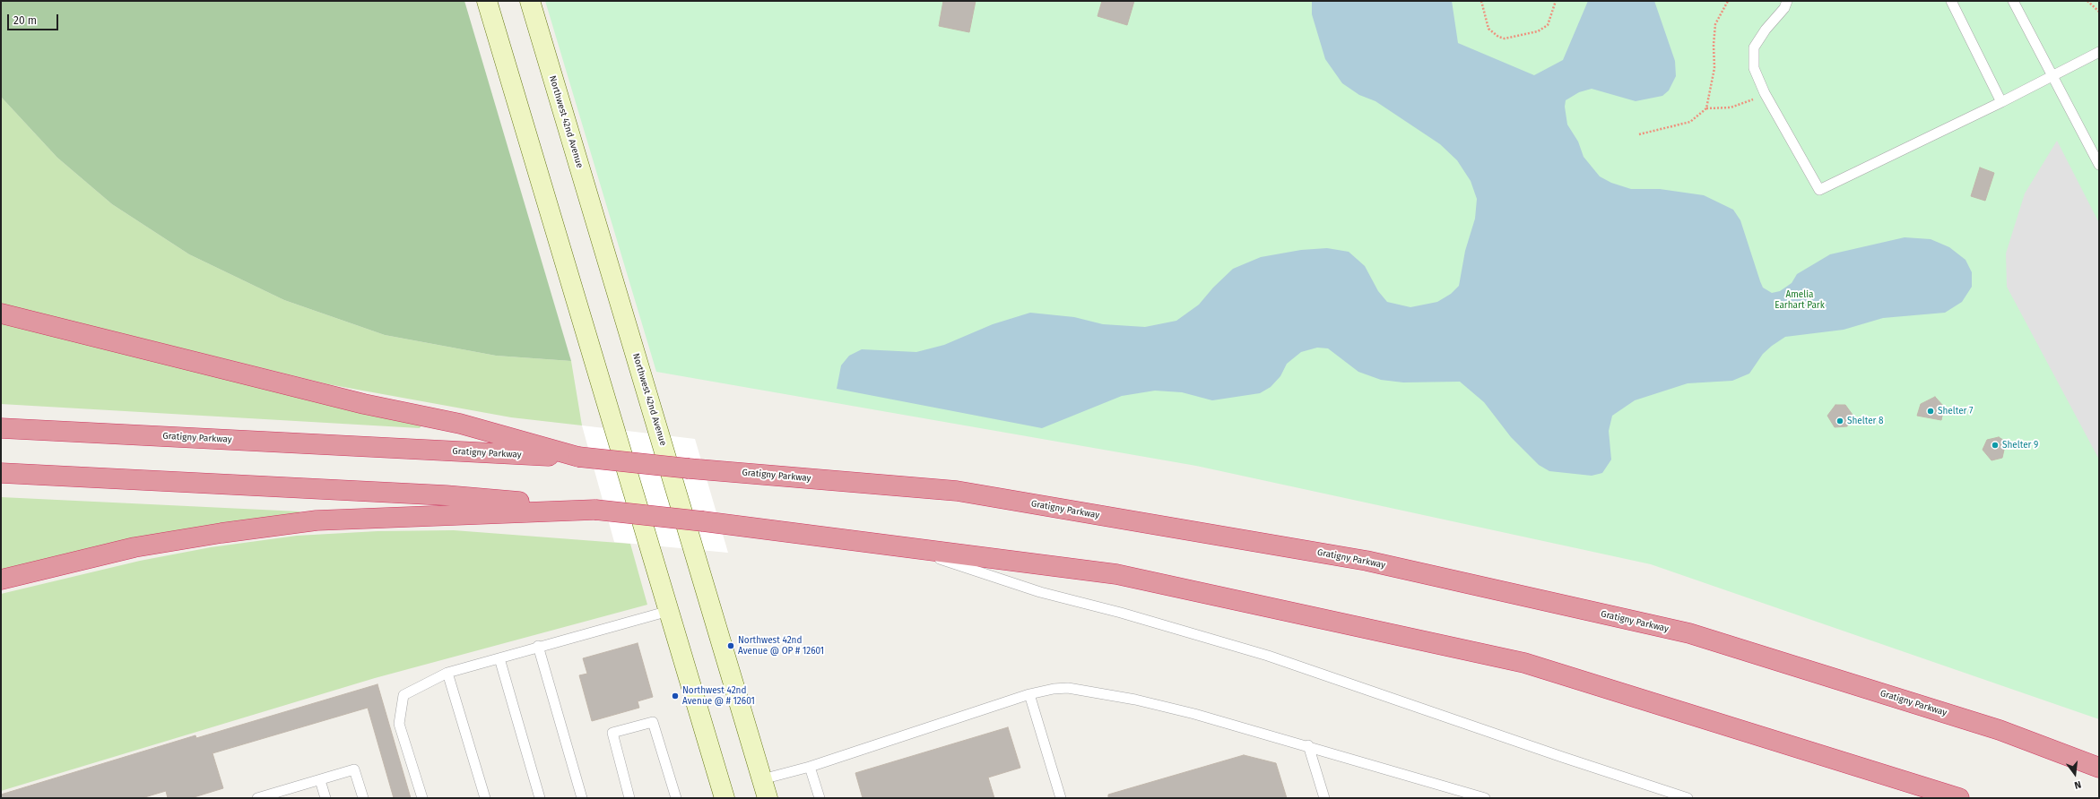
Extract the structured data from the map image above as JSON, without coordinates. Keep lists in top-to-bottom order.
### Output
{
  "streets": {
    "highway": ["Gratigny Parkway"],
    "main road": ["Northwest 42nd Avenue"]
  },
  "parks": ["Amelia Earhart Park"],
  "places": [
    "Shelter 7",
    "Shelter 8",
    "Shelter 9",
    "Northwest 42nd Avenue @ OP # 12601",
    "Northwest 42nd Avenue @ # 12601"
  ],
  "scale_bar": "20 m",
  "north": "bottom"
}
